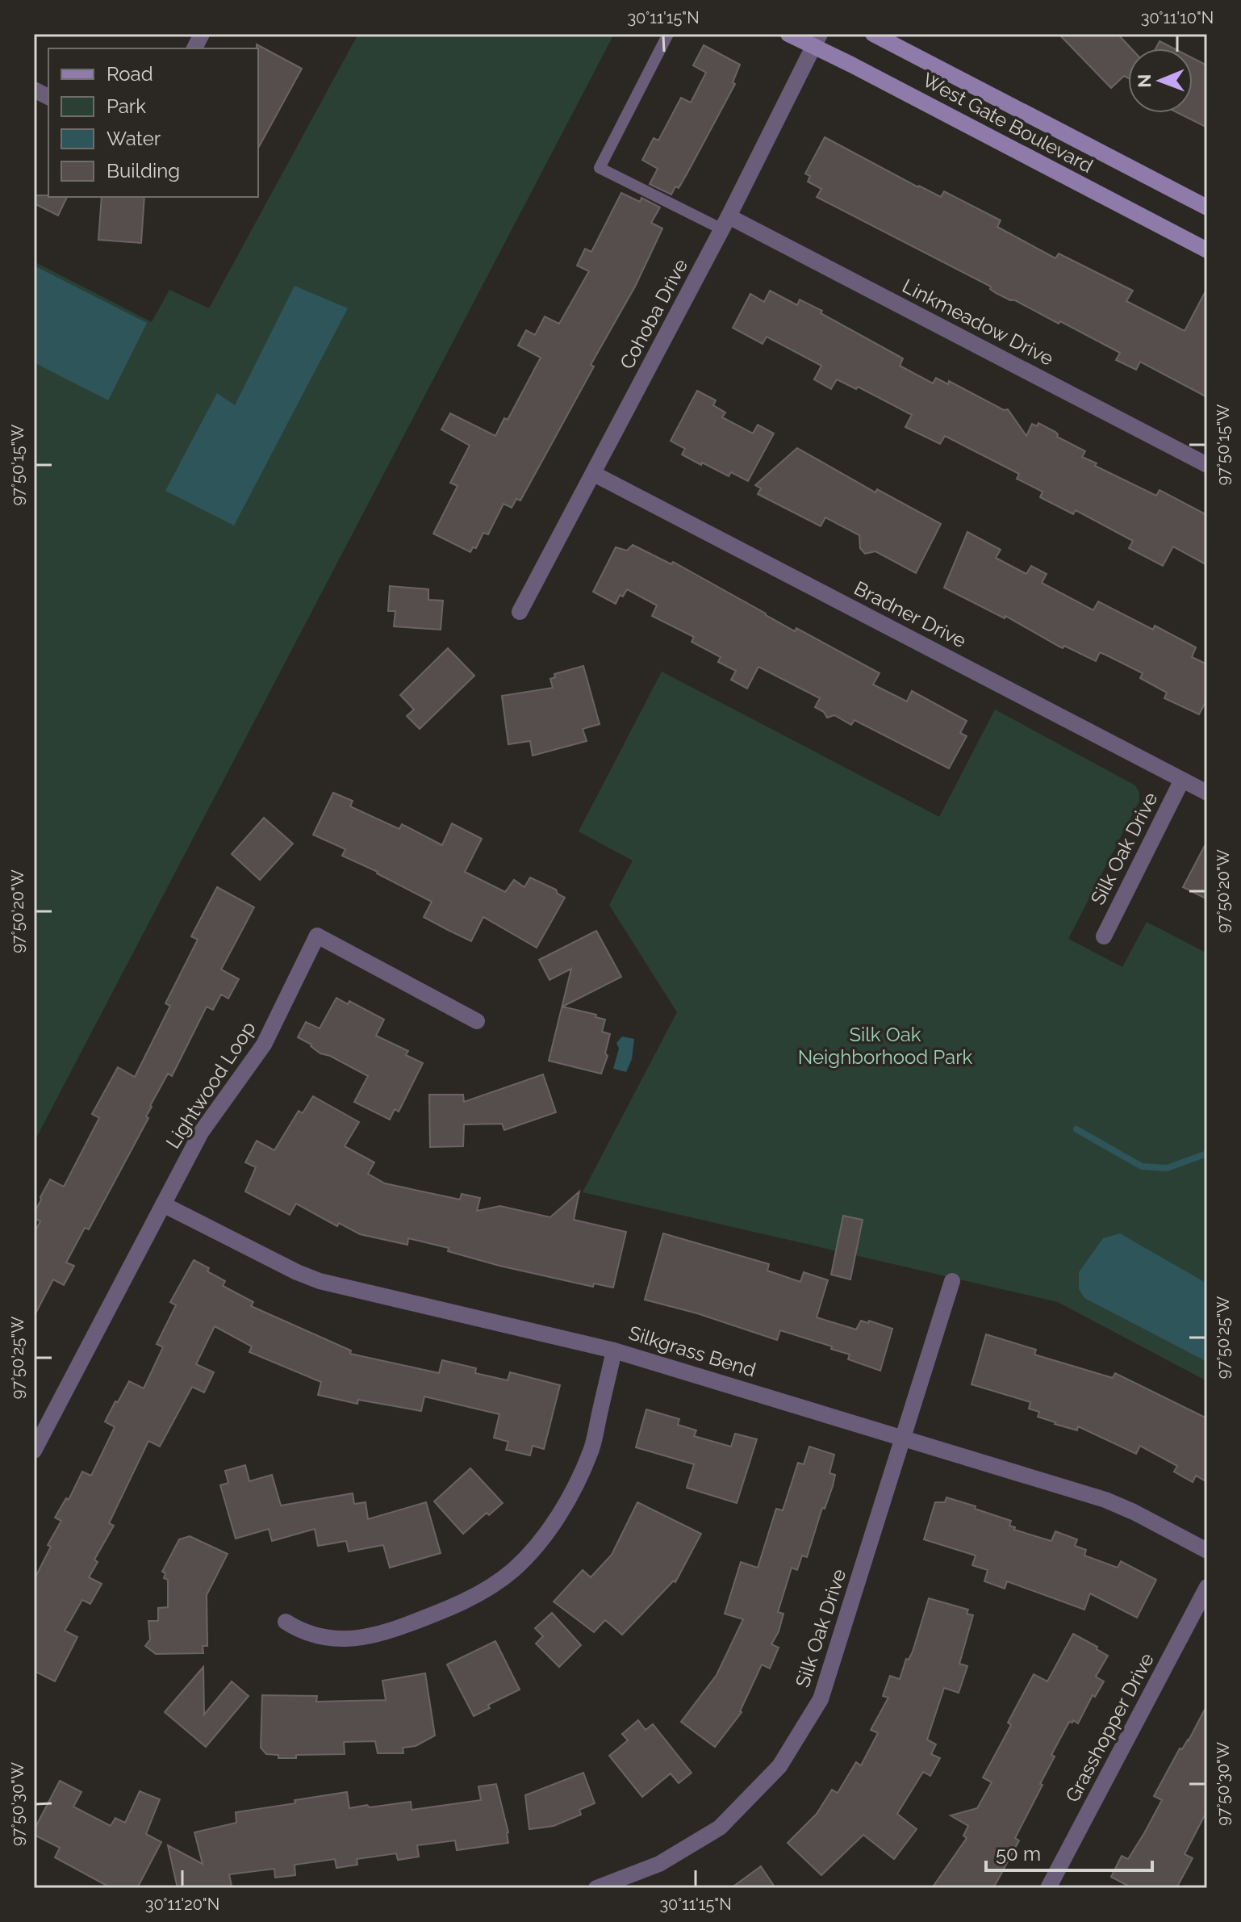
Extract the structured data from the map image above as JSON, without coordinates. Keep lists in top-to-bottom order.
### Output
{
  "streets": {
    "main road": ["West Gate Boulevard"],
    "street": [
      "Cohoba Drive",
      "Linkmeadow Drive",
      "Bradner Drive",
      "Silk Oak Drive",
      "Lightwood Loop",
      "Silkgrass Bend",
      "Grasshopper Drive"
    ]
  },
  "crossings": [
    ["West Gate Boulevard", "Cohoba Drive"],
    ["Cohoba Drive", "Linkmeadow Drive"],
    ["Cohoba Drive", "Bradner Drive"],
    ["Bradner Drive", "Silk Oak Drive"],
    ["Silk Oak Drive", "Silkgrass Bend"],
    ["Lightwood Loop", "Silkgrass Bend"]
  ],
  "parks": ["Silk Oak Neighborhood Park"],
  "legend": [
    "Road",
    "Park",
    "Water",
    "Building"
  ],
  "scale_bar": "50 m",
  "north": "left",
  "coordinates": [
    "30°11'15\"N",
    "30°11'10\"N",
    "97°50'15\"W",
    "97°50'20\"W",
    "97°50'25\"W",
    "97°50'30\"W",
    "30°11'20\"N"
  ]
}
